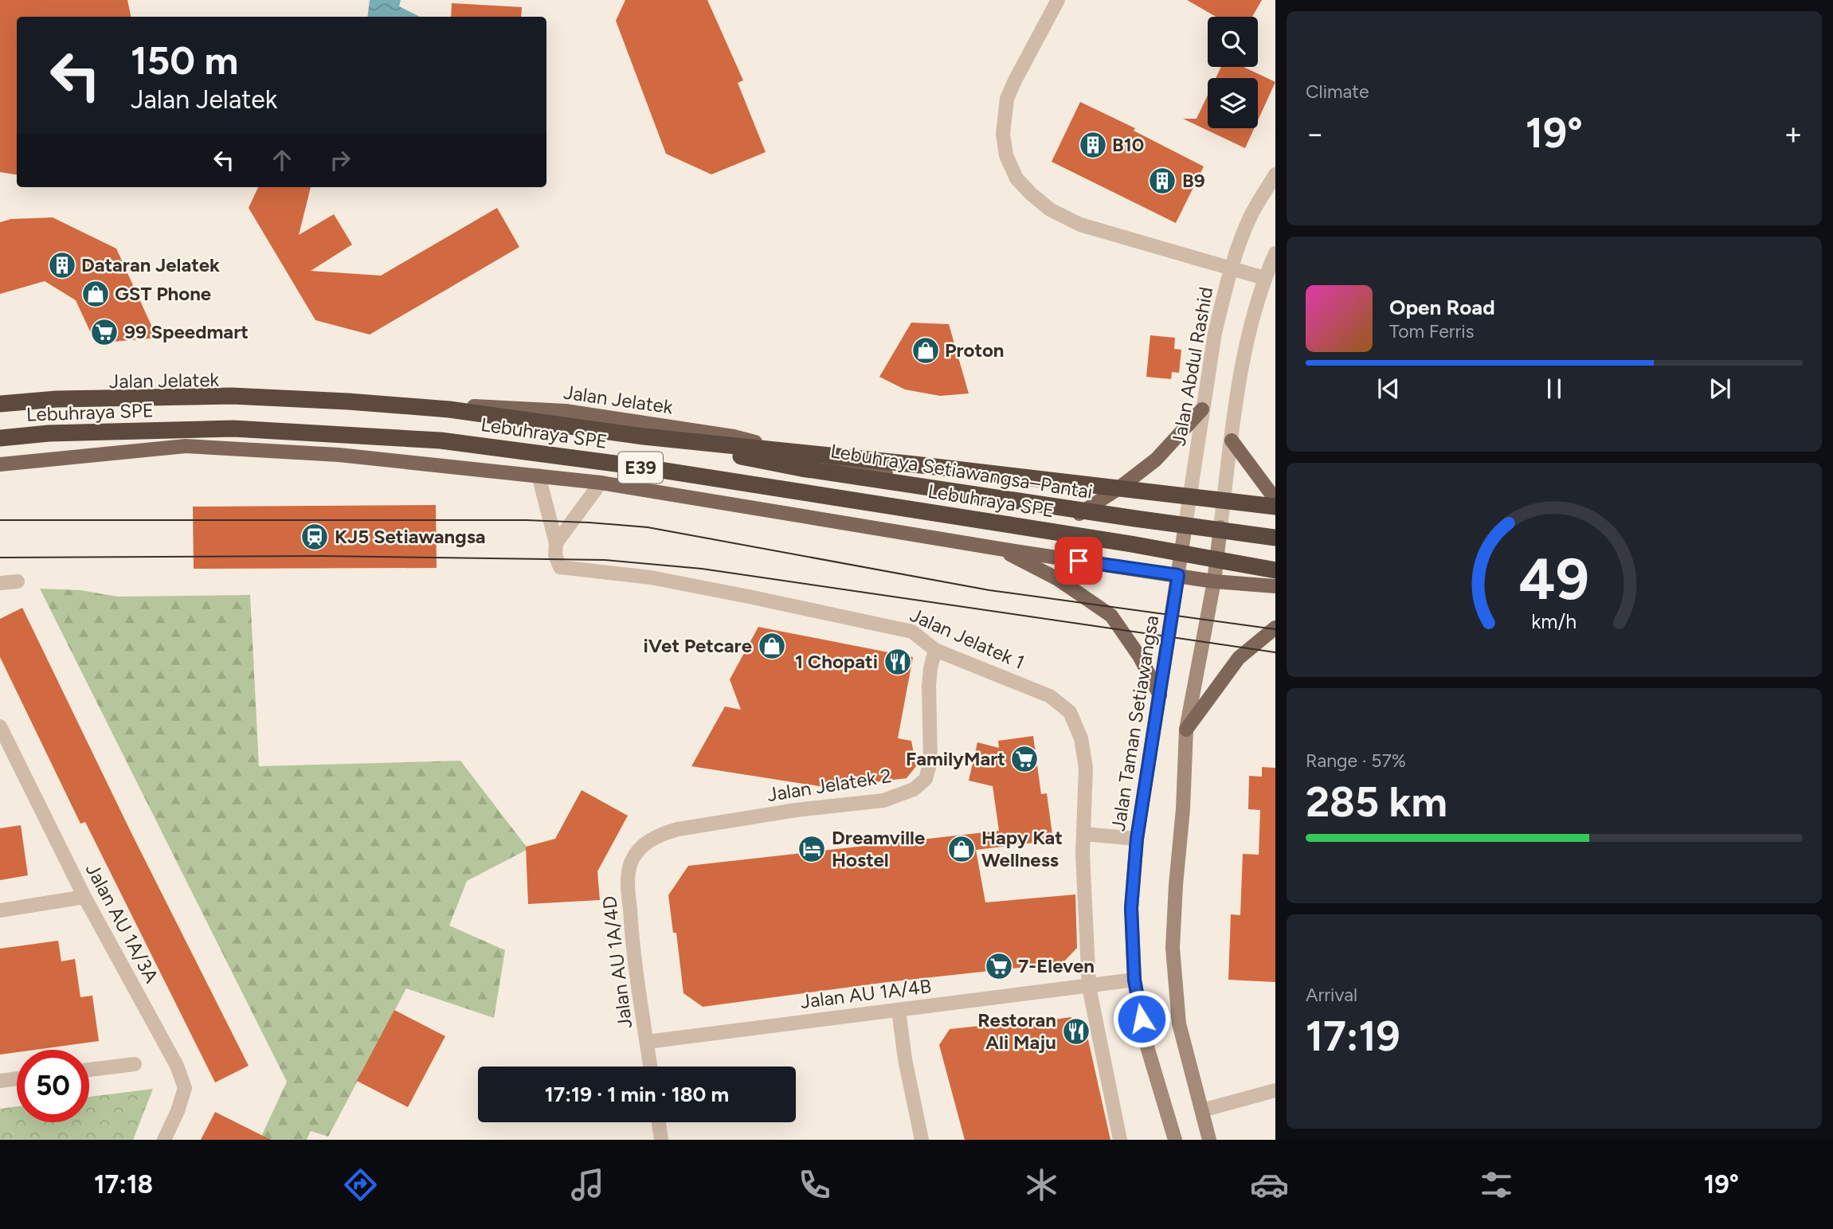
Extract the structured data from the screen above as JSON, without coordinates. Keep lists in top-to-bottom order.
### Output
{
  "streets": {
    "highway": ["Lebuhraya SPE", "E39", "Lebuhraya Setiawangsa–Pantai"],
    "main road": ["Jalan Abdul Rashid", "Jalan Jelatek", "Jalan Taman Setiawangsa"],
    "street": [
      "Jalan Jelatek 1",
      "Jalan Jelatek 2",
      "Jalan AU 1A/3A",
      "Jalan AU 1A/4D",
      "Jalan AU 1A/4B"
    ]
  },
  "crossings": [
    ["Jalan Abdul Rashid", "Jalan Jelatek"],
    ["Jalan Abdul Rashid", "Jalan Taman Setiawangsa"],
    ["Jalan Jelatek", "Lebuhraya SPE"],
    ["Lebuhraya SPE", "Lebuhraya Setiawangsa–Pantai"],
    ["Jalan Jelatek 1", "Jalan Jelatek 2"],
    ["Jalan Jelatek 1", "Jalan AU 1A/4B"],
    ["Jalan Taman Setiawangsa", "Jalan AU 1A/4B"],
    ["Jalan Jelatek 2", "Jalan AU 1A/4D"],
    ["Jalan AU 1A/4D", "Jalan AU 1A/4B"]
  ],
  "places": {
    "building": ["B10", "B9", "Dataran Jelatek"],
    "shop": [
      "GST Phone",
      "Proton",
      "iVet Petcare",
      "Hapy Kat Wellness"
    ],
    "supermarket": ["99 Speedmart", "FamilyMart", "7-Eleven"],
    "station": ["KJ5 Setiawangsa"],
    "restaurant": ["1 Chopati", "Restoran Ali Maju"],
    "hotel": ["Dreamville Hostel"]
  },
  "page": {
    "tile": [
      "Climate",
      ["Range · 57%", "285 km"],
      ["Arrival", "17:19"]
    ],
    "turn": ["150 m", "Jalan Jelatek"],
    "heat": ["−", "19°", "+"],
    "song": ["Open Road", "Tom Ferris"],
    "limit": "50",
    "trip": "17:19 · 1 min · 180 m",
    "tabs": ["17:18", "19°"],
    "gauge": ["49", "km/h"]
  }
}
